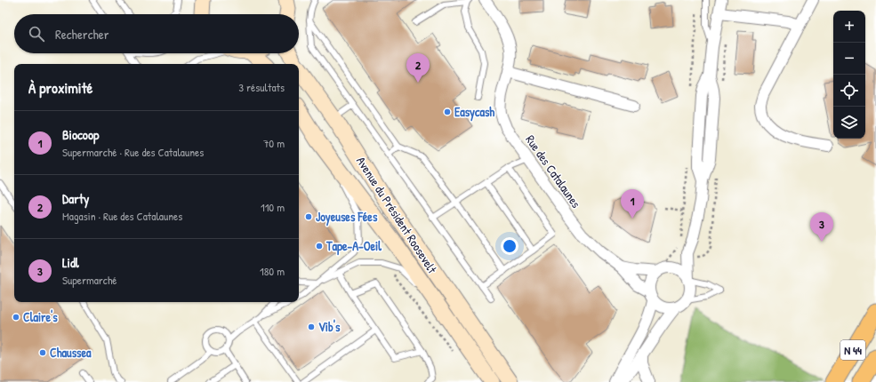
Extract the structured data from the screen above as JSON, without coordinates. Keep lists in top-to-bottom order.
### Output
{
  "streets": {
    "main road": ["Avenue du Président Roosevelt", "N 44"],
    "street": ["Rue des Catalaunes"]
  },
  "places": [
    "Easycash",
    "Joyeuses Fées",
    "Tape-A-Oeil",
    "Claire's",
    "Vib's",
    "Chaussea"
  ],
  "page": {
    "map_buttons": ["+", "−"],
    "search": "Rechercher",
    "pins": ["2", "1", "3"],
    "heading": ["À proximité", "3 résultats"],
    "list": [
      {
        "mark": "1",
        "name": "Biocoop",
        "note": "Supermarché · Rue des Catalaunes",
        "value": "70 m"
      },
      {
        "mark": "2",
        "name": "Darty",
        "note": "Magasin · Rue des Catalaunes",
        "value": "110 m"
      },
      {
        "mark": "3",
        "name": "Lidl",
        "note": "Supermarché",
        "value": "180 m"
      }
    ]
  }
}
